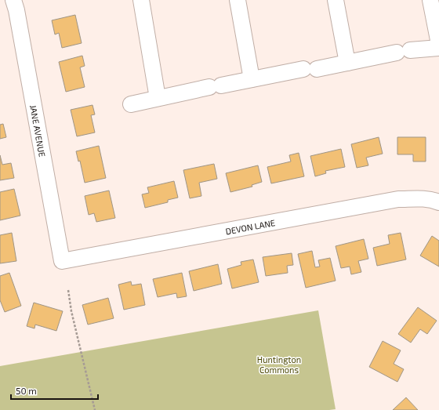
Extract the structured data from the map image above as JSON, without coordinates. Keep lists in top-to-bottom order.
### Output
{
  "streets": {
    "street": ["JANE AVENUE", "DEVON LANE"]
  },
  "crossings": [
    ["JANE AVENUE", "DEVON LANE"]
  ],
  "parks": ["Huntington Commons"],
  "scale_bar": "50 m"
}
